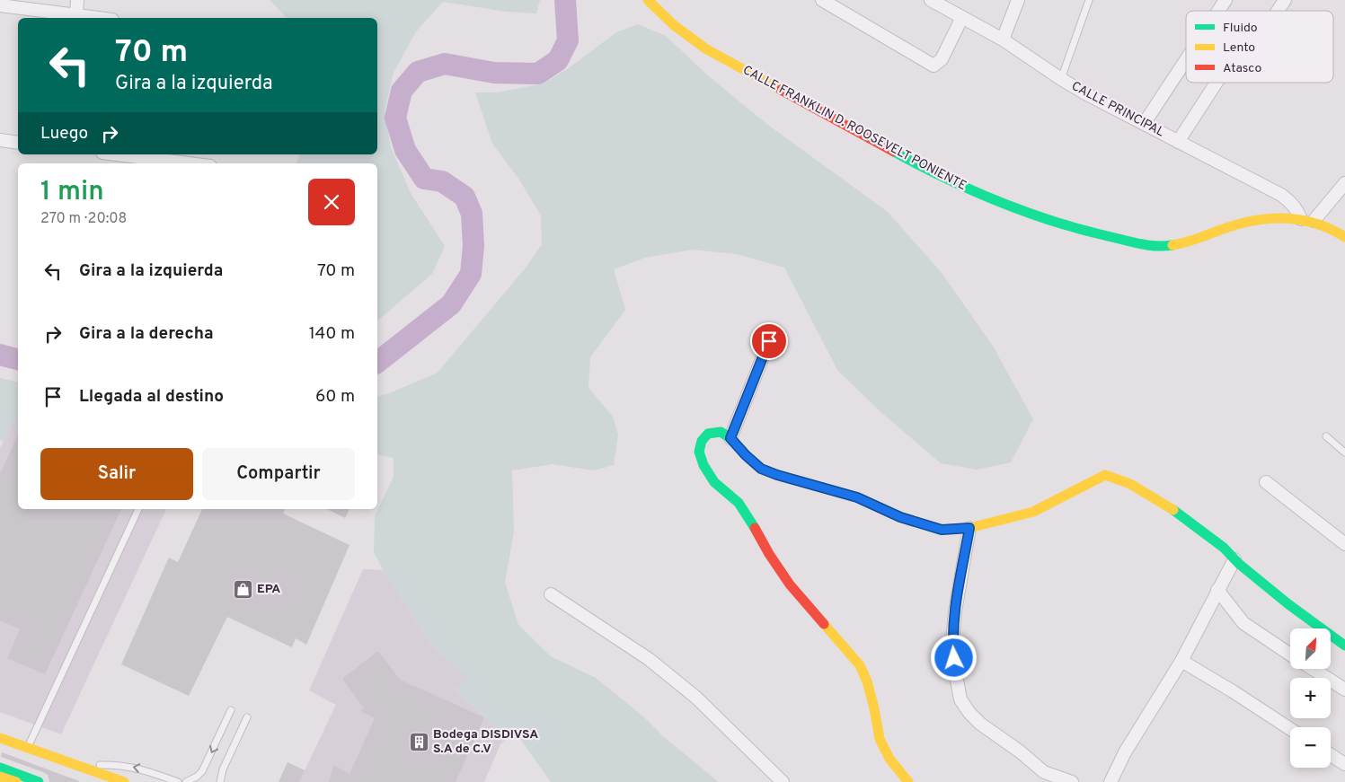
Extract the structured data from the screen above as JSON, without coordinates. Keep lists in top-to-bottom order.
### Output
{
  "streets": {
    "main road": ["CALLE FRANKLIN D. ROOSEVELT PONIENTE"],
    "street": ["CALLE PRINCIPAL"]
  },
  "crossings": [
    ["CALLE PRINCIPAL", "CALLE FRANKLIN D. ROOSEVELT PONIENTE"]
  ],
  "places": {
    "shop": ["EPA"],
    "building": ["Bodega DISDIVSA S.A de C.V"]
  },
  "legend": ["Fluido", "Lento", "Atasco"],
  "north": "top right",
  "page": {
    "turn": ["70 m", "Gira a la izquierda"],
    "then": "Luego",
    "heading": ["1 min", "270 m · 20:08"],
    "list": [
      {
        "name": "Gira a la izquierda",
        "value": "70 m"
      },
      {
        "name": "Gira a la derecha",
        "value": "140 m"
      },
      {
        "name": "Llegada al destino",
        "value": "60 m"
      }
    ],
    "buttons": ["Salir", "Compartir"],
    "map_buttons": ["+", "−"]
  }
}
